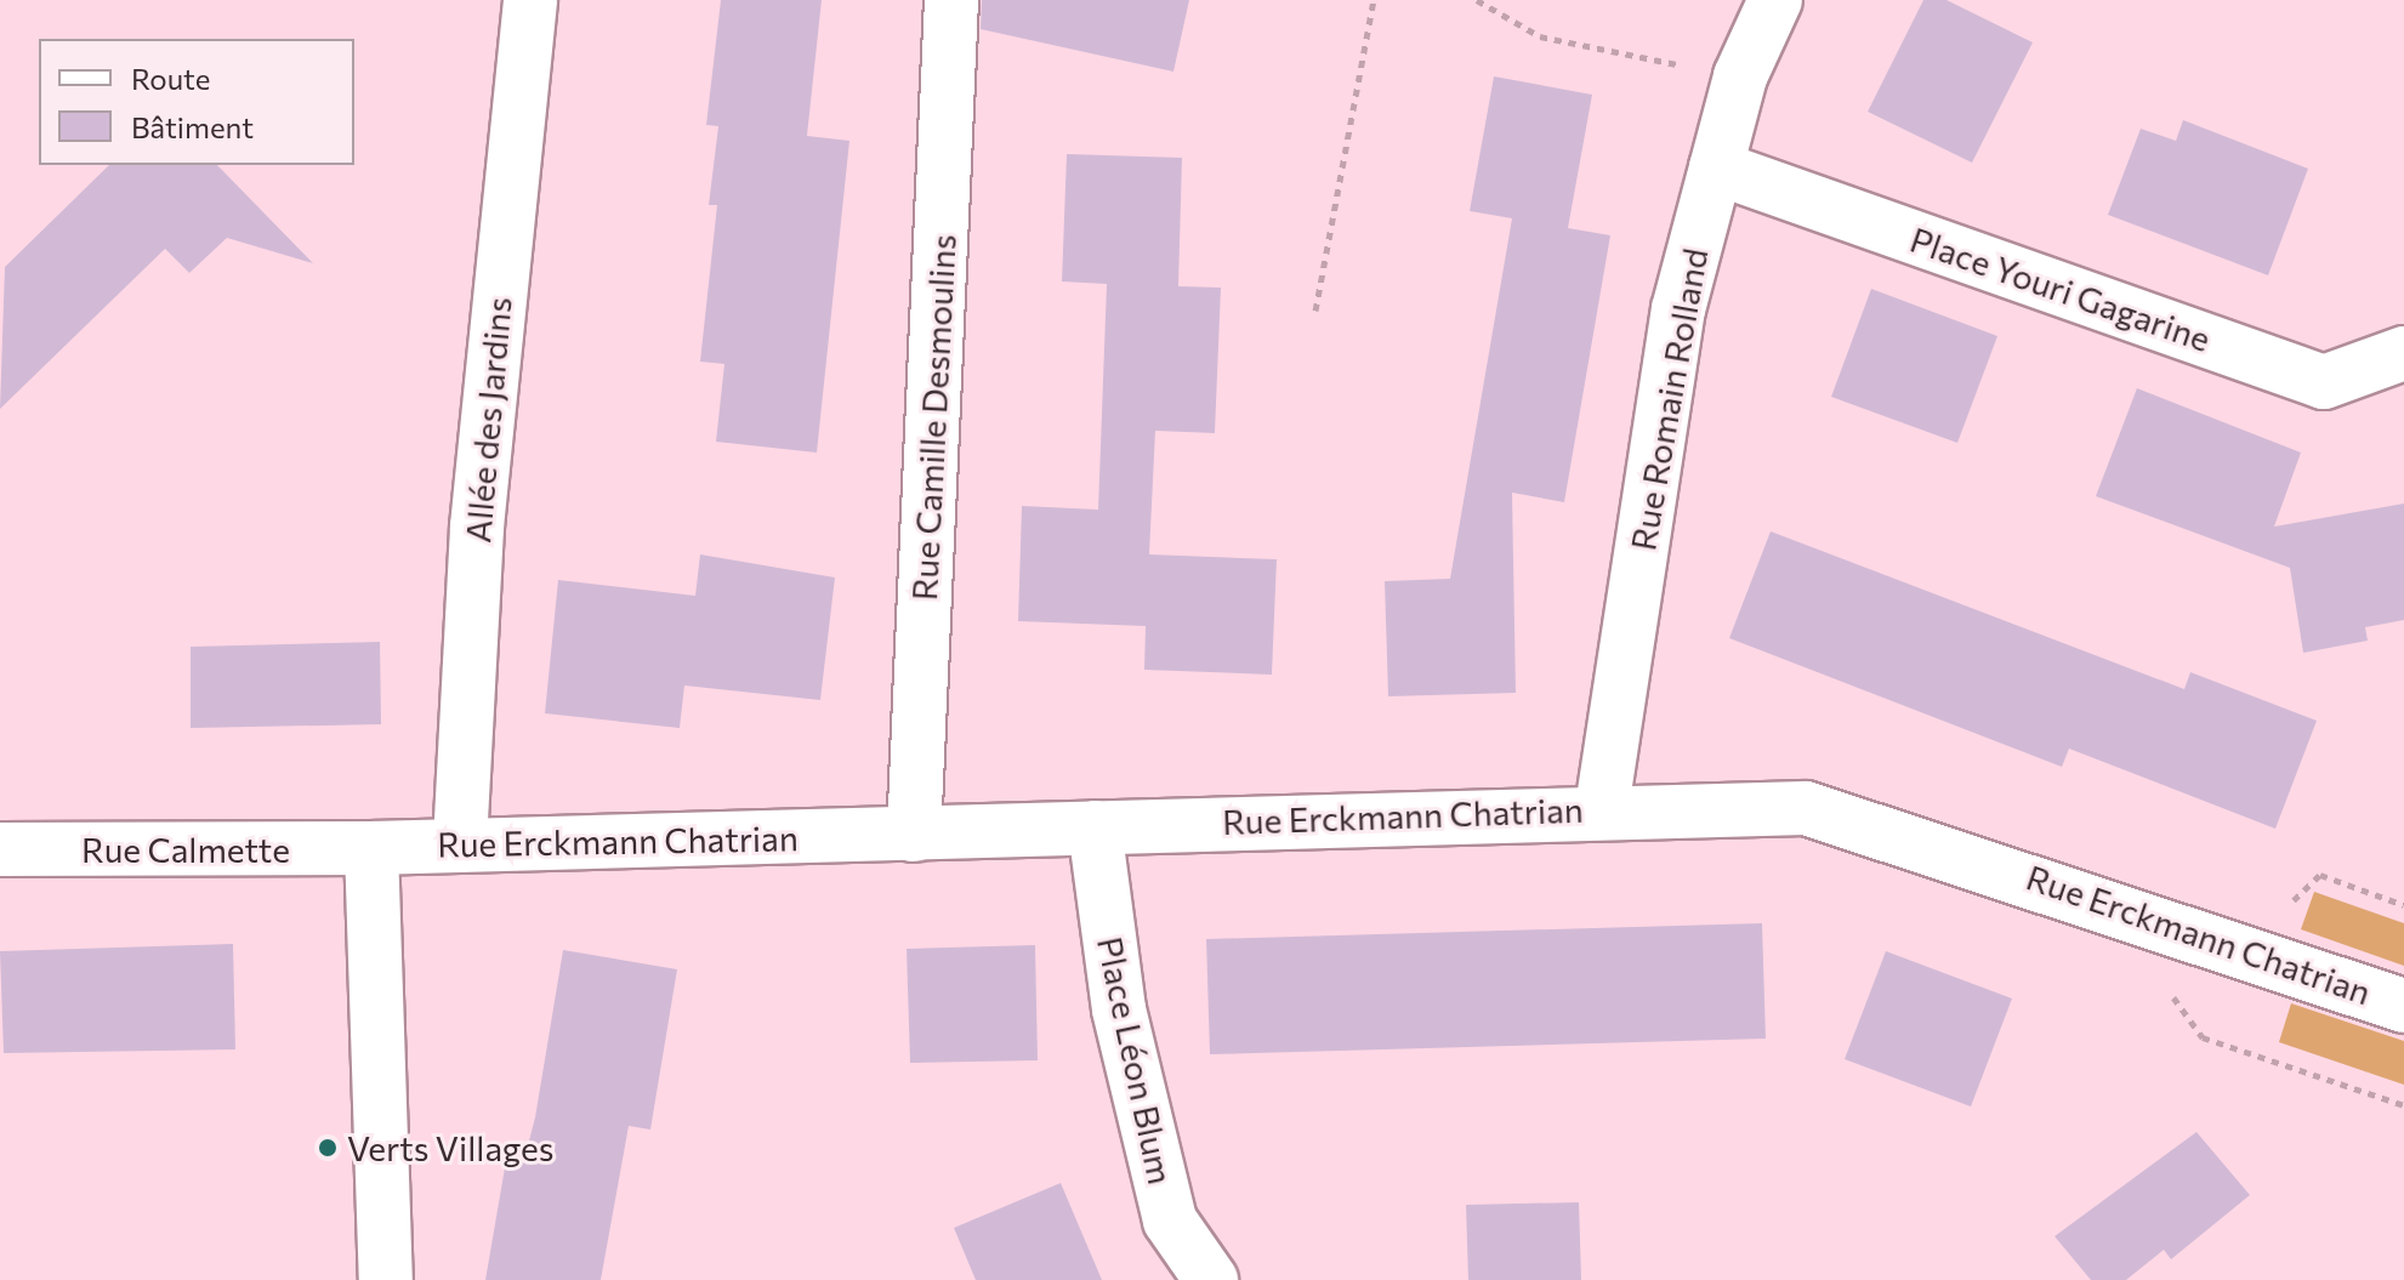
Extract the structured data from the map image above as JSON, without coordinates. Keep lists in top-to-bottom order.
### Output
{
  "streets": {
    "street": [
      "Place Youri Gagarine",
      "Rue Romain Rolland",
      "Rue Camille Desmoulins",
      "Allée des Jardins",
      "Rue Erckmann Chatrian",
      "Rue Calmette",
      "Place Léon Blum"
    ]
  },
  "crossings": [
    ["Place Youri Gagarine", "Rue Romain Rolland"],
    ["Rue Romain Rolland", "Rue Erckmann Chatrian"],
    ["Rue Camille Desmoulins", "Rue Erckmann Chatrian"],
    ["Allée des Jardins", "Rue Erckmann Chatrian"],
    ["Rue Erckmann Chatrian", "Rue Calmette"],
    ["Rue Erckmann Chatrian", "Place Léon Blum"]
  ],
  "places": ["Verts Villages"],
  "legend": ["Route", "Bâtiment"]
}
